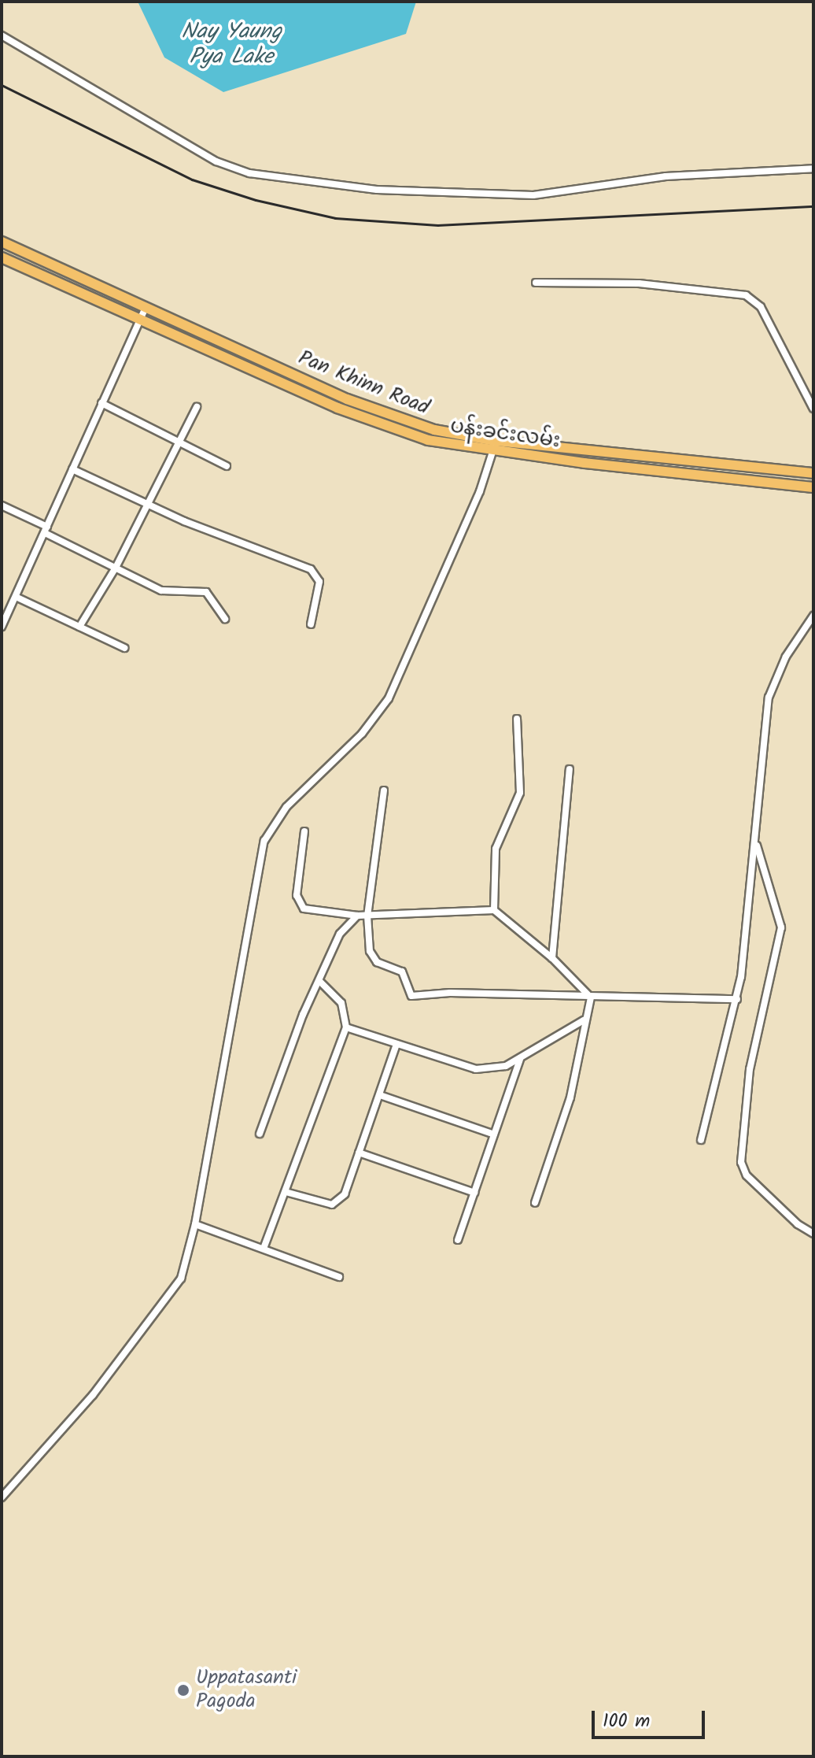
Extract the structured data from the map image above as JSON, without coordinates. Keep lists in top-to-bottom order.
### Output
{
  "streets": {
    "main road": ["Pan Khinn Road", "ပန်းခင်းလမ်း"]
  },
  "water": ["Nay Yaung Pya Lake"],
  "places": ["Uppatasanti Pagoda"],
  "scale_bar": "100 m"
}
